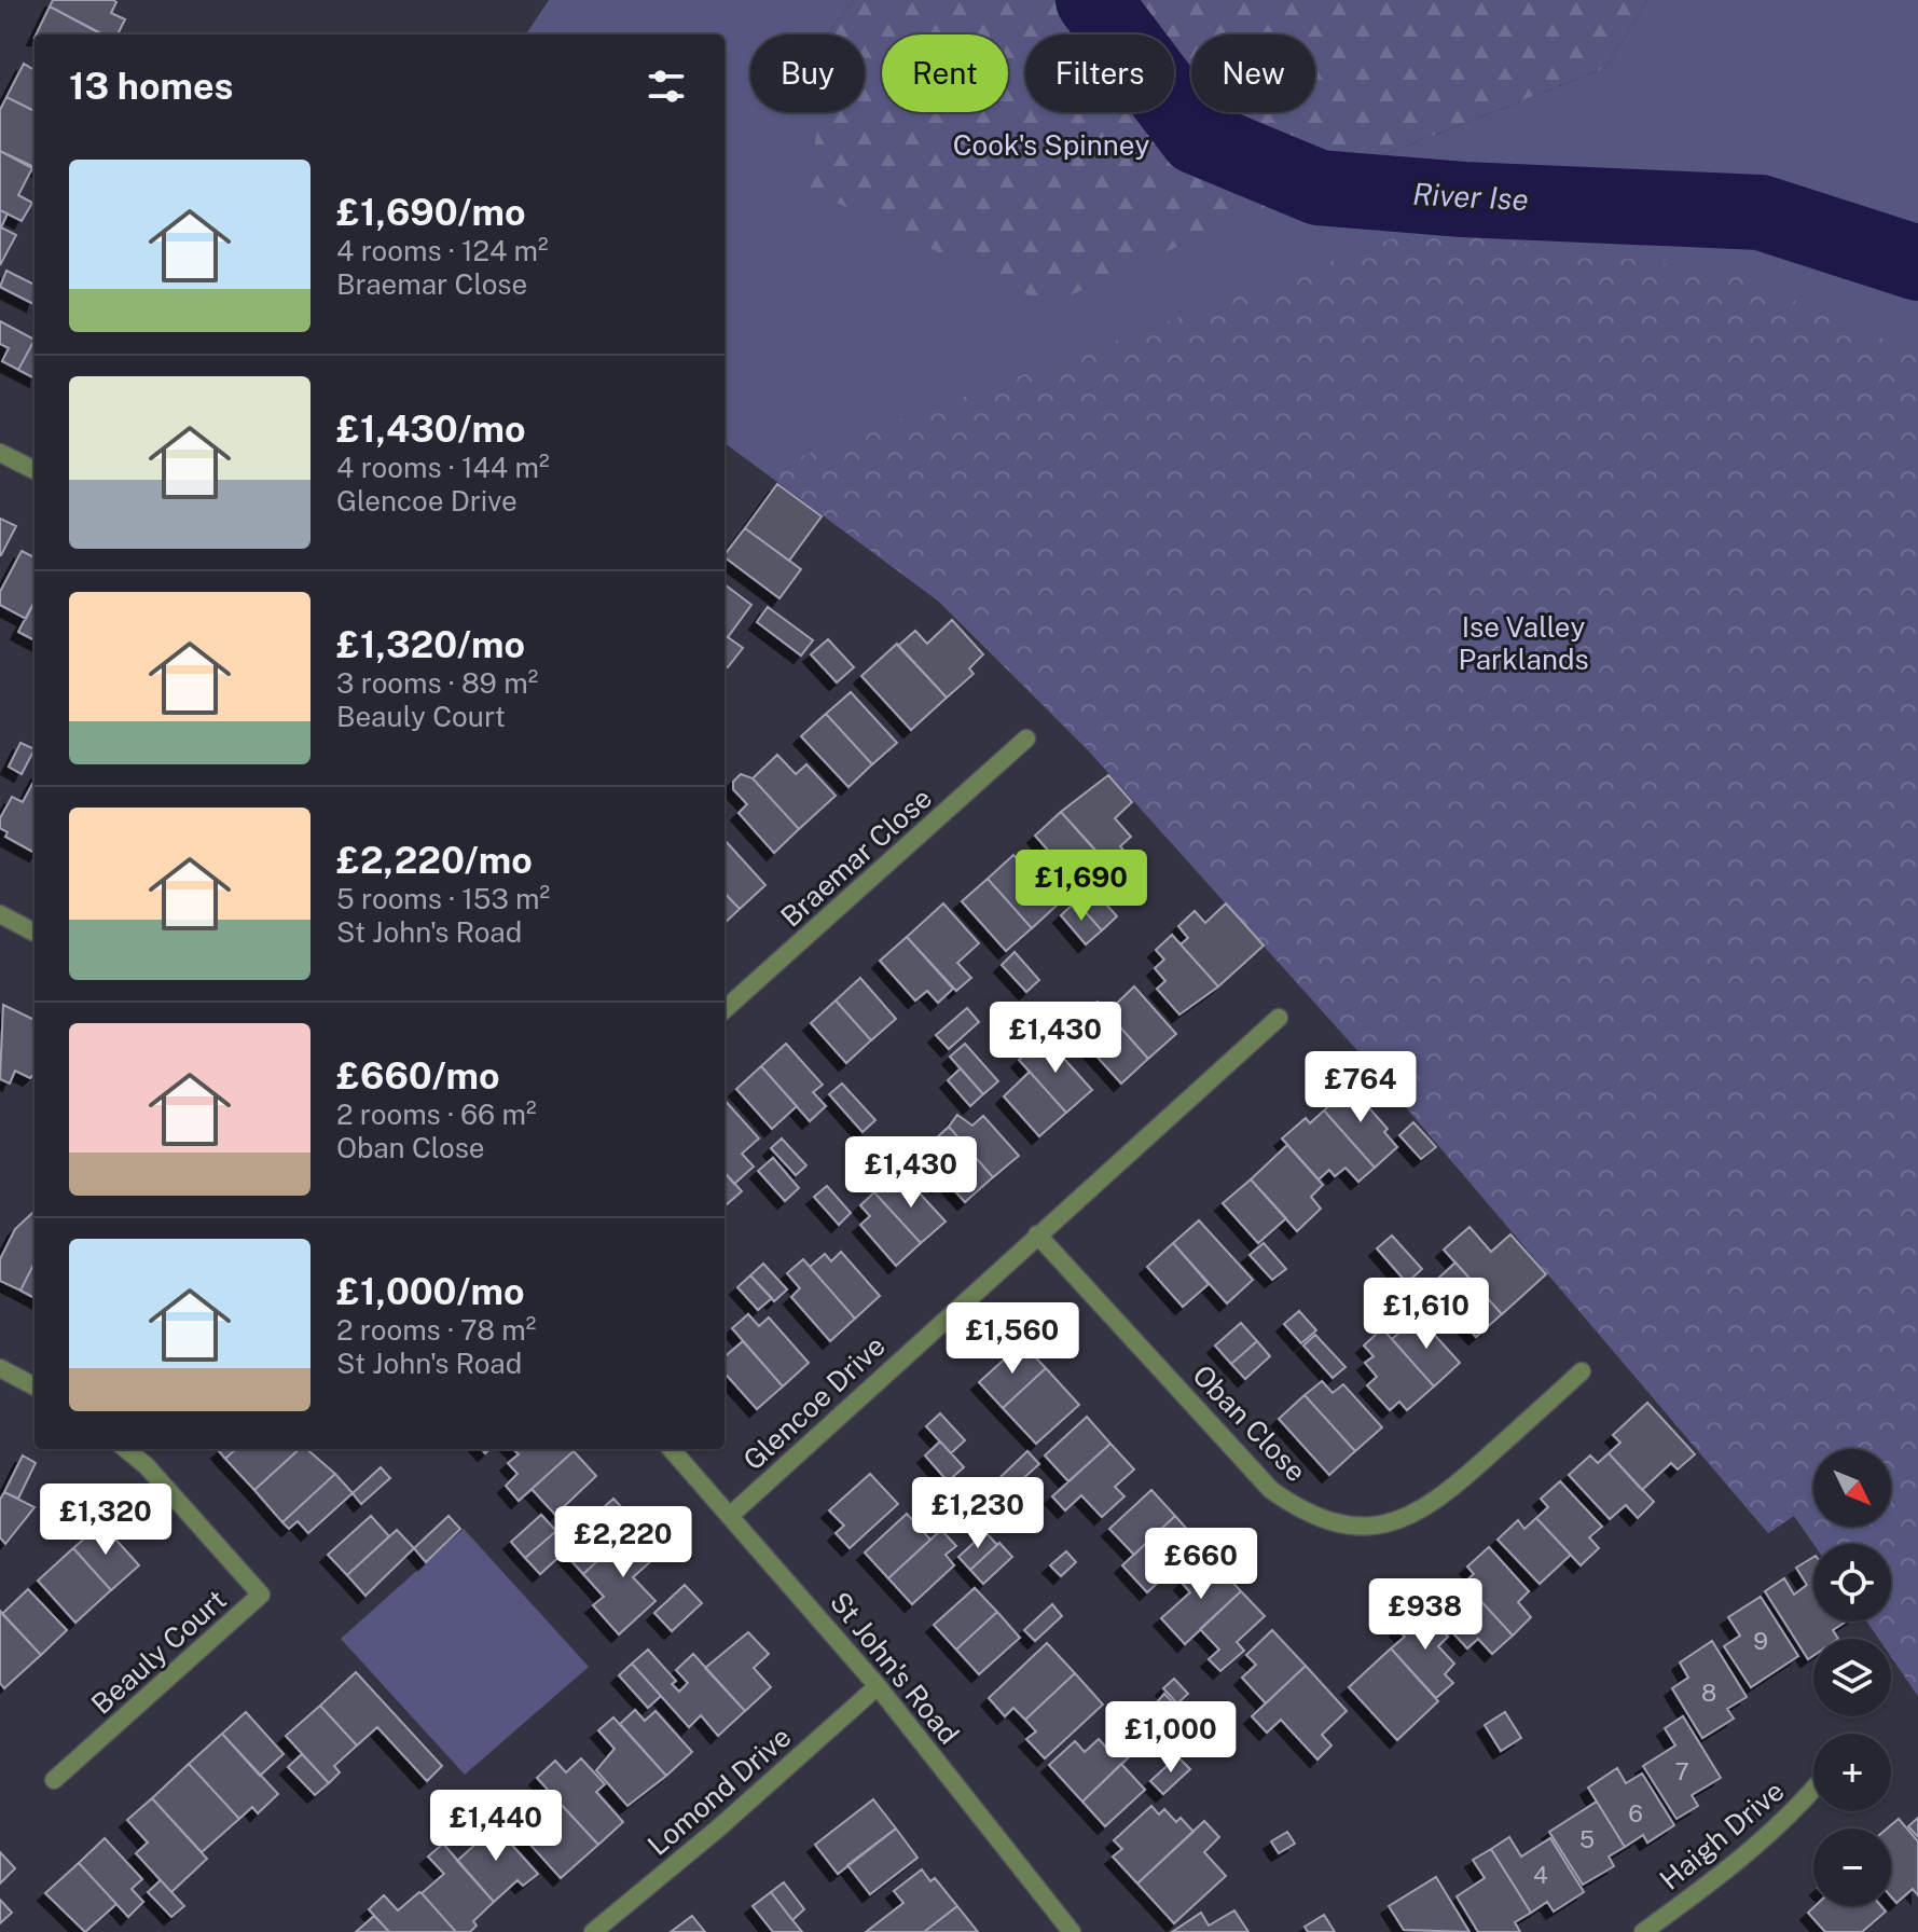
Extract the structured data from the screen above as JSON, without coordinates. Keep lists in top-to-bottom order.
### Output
{
  "streets": {
    "street": [
      "Braemar Close",
      "Glencoe Drive",
      "Oban Close",
      "Beauly Court",
      "St John's Road",
      "Lomond Drive",
      "Haigh Drive"
    ]
  },
  "crossings": [
    ["Glencoe Drive", "Oban Close"],
    ["Glencoe Drive", "St John's Road"],
    ["St John's Road", "Lomond Drive"]
  ],
  "water": ["River Ise"],
  "parks": ["Cook's Spinney", "Ise Valley Parklands"],
  "house_numbers": [
    "9",
    "8",
    "7",
    "6",
    "5",
    "4"
  ],
  "north": "bottom right",
  "page": {
    "chip": [
      "Buy",
      "Rent",
      "Filters",
      "New"
    ],
    "heading": "13 homes",
    "list": [
      {
        "name": "£1,690/mo",
        "note": "4 rooms · 124 m² · Braemar Close"
      },
      {
        "name": "£1,430/mo",
        "note": "4 rooms · 144 m² · Glencoe Drive"
      },
      {
        "name": "£1,320/mo",
        "note": "3 rooms · 89 m² · Beauly Court"
      },
      {
        "name": "£2,220/mo",
        "note": "5 rooms · 153 m² · St John's Road"
      },
      {
        "name": "£660/mo",
        "note": "2 rooms · 66 m² · Oban Close"
      },
      {
        "name": "£1,000/mo",
        "note": "2 rooms · 78 m² · St John's Road"
      }
    ],
    "price": [
      "£1,690",
      "£1,430",
      "£764",
      "£1,430",
      "£1,610",
      "£1,560",
      "£1,230",
      "£1,320",
      "£2,220",
      "£660",
      "£938",
      "£1,000",
      "£1,440"
    ],
    "map_buttons": ["+", "−"]
  }
}
